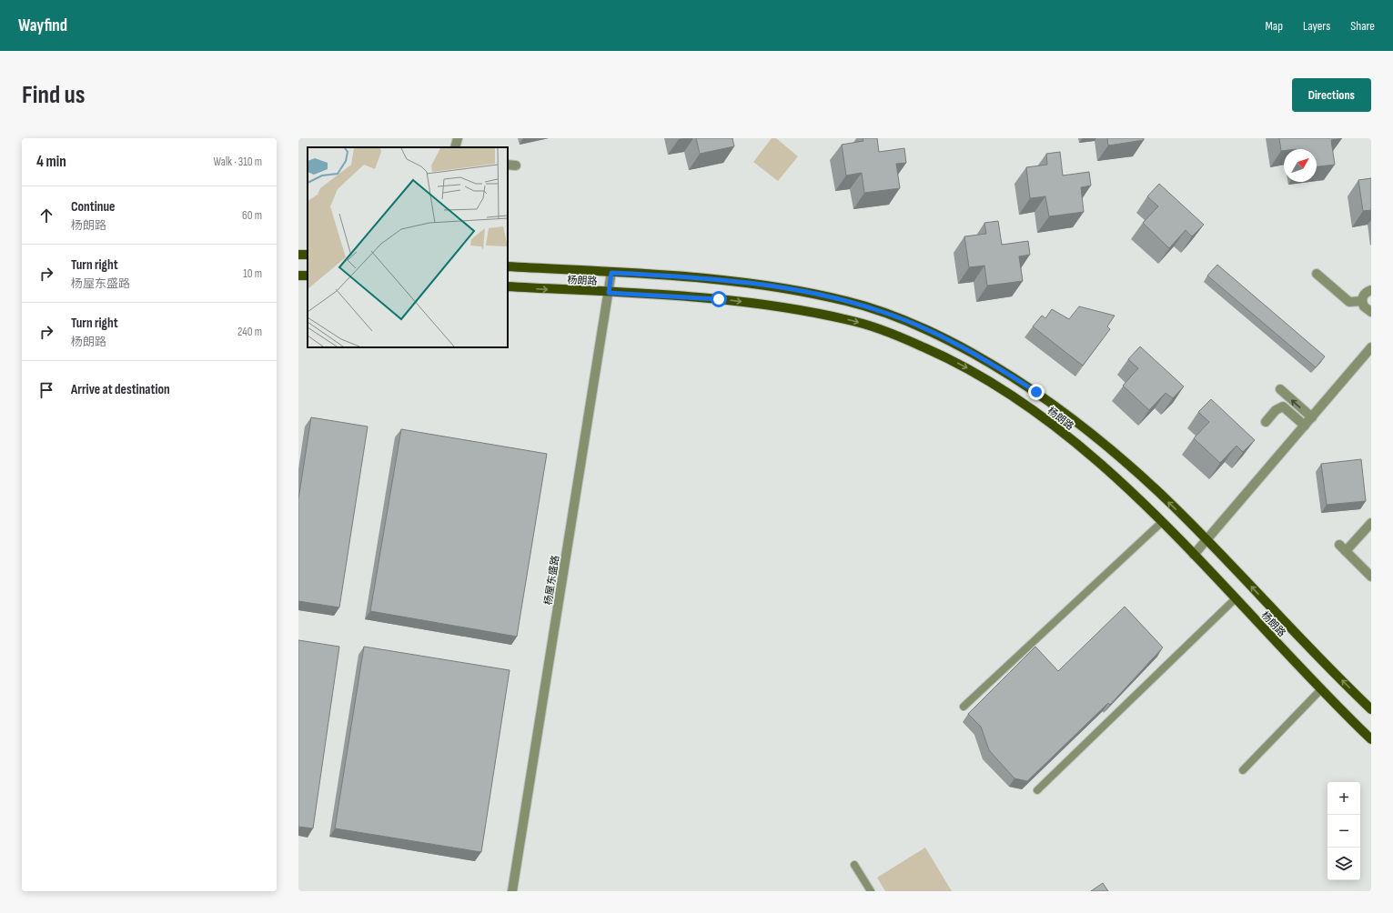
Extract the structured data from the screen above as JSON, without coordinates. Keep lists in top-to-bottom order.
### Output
{
  "streets": {
    "main road": ["杨朗路"],
    "street": ["杨屋东盛路"]
  },
  "crossings": [
    ["杨朗路", "杨屋东盛路"]
  ],
  "north": "top right",
  "page": {
    "header": "Wayfind",
    "nav": ["Map", "Layers", "Share"],
    "buttons": "Directions",
    "title": "Find us",
    "heading": ["4 min", "Walk · 310 m"],
    "list": [
      ["Continue", "杨朗路", "60 m"],
      ["Turn right", "杨屋东盛路", "10 m"],
      ["Turn right", "杨朗路", "240 m"],
      "Arrive at destination"
    ],
    "map_buttons": ["+", "−"]
  }
}
